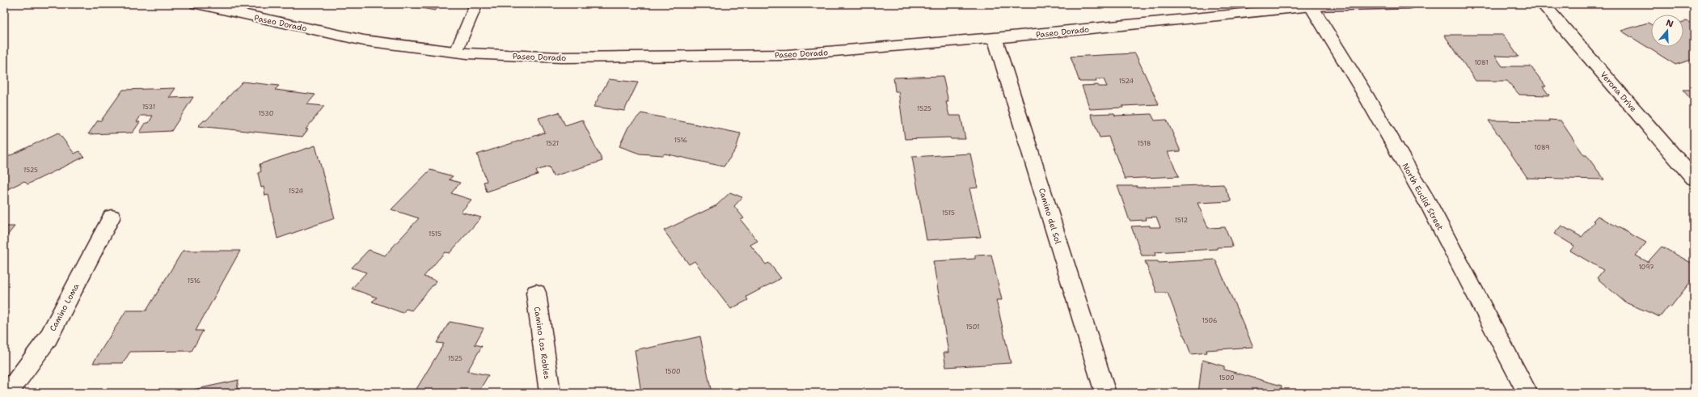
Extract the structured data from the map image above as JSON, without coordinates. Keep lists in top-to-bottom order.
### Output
{
  "streets": {
    "street": [
      "Paseo Dorado",
      "Verona Drive",
      "North Euclid Street",
      "Camino del Sol",
      "Camino Loma",
      "Camino Los Robles"
    ]
  },
  "crossings": [
    ["Paseo Dorado", "North Euclid Street"],
    ["Paseo Dorado", "Camino del Sol"]
  ],
  "house_numbers": [
    "1081",
    "1524",
    "1531",
    "1525",
    "1530",
    "1516",
    "1521",
    "1518",
    "1089",
    "1525",
    "1524",
    "1515",
    "1512",
    "1515",
    "1097",
    "1516",
    "1506",
    "1501",
    "1525",
    "1500",
    "1500"
  ],
  "north": "top"
}
